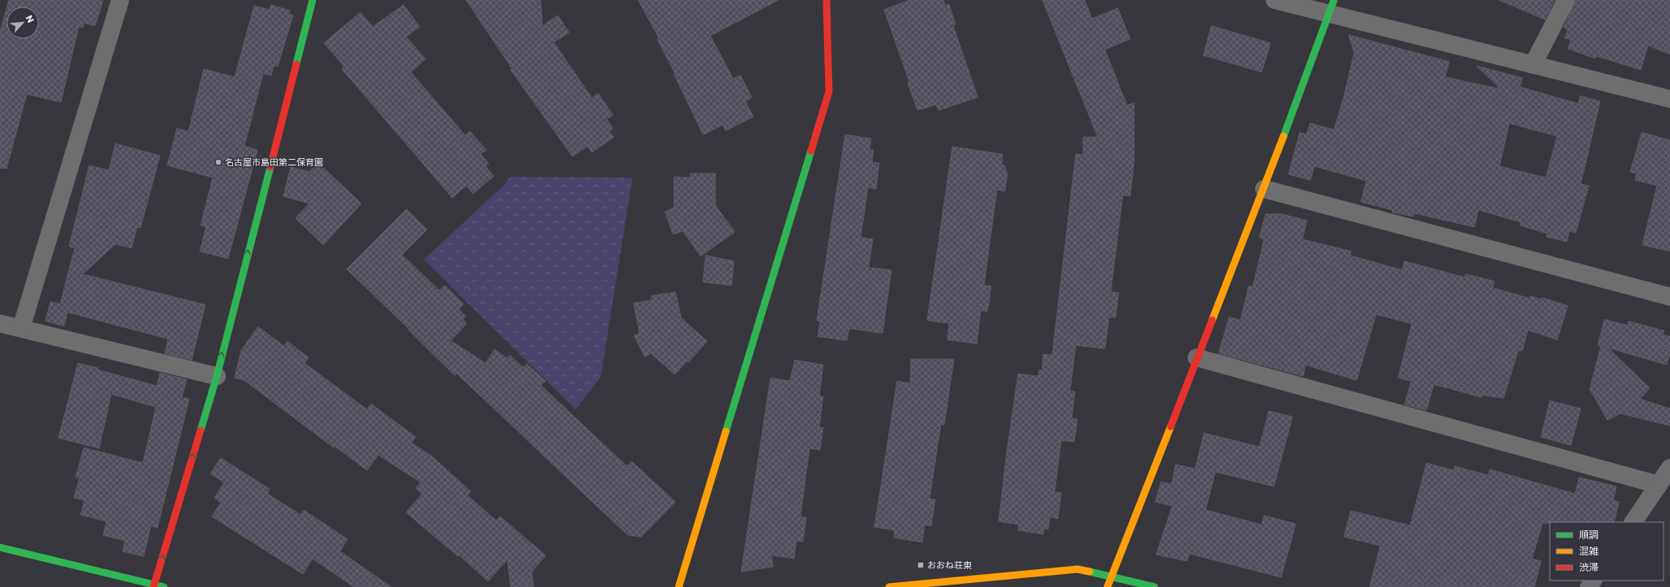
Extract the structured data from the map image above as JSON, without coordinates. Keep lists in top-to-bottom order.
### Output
{
  "places": {
    "other": ["名古屋市島田第二保育園"],
    "transit": ["おおね荘東"]
  },
  "legend": ["順調", "混雑", "渋滞"],
  "north": "top right"
}
